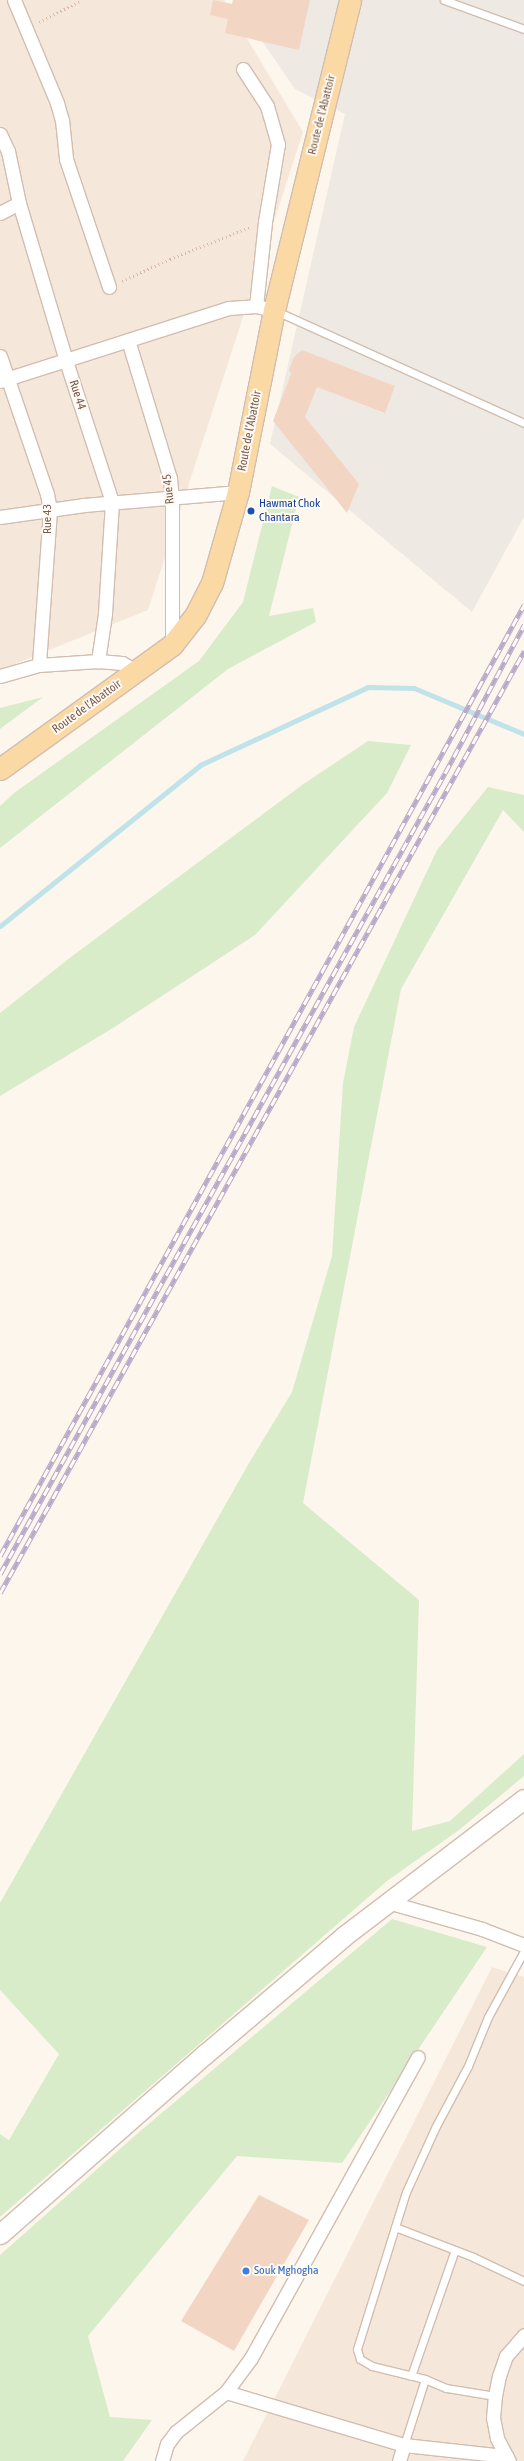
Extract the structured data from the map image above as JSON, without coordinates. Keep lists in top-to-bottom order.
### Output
{
  "streets": {
    "main road": ["Route de l’Abattoir"],
    "street": ["Rue 44", "Rue 45", "Rue 43"]
  },
  "crossings": [
    ["Route de l’Abattoir", "Rue 45"]
  ],
  "places": ["Hawmat Chok Chantara", "Souk Mghogha"]
}
